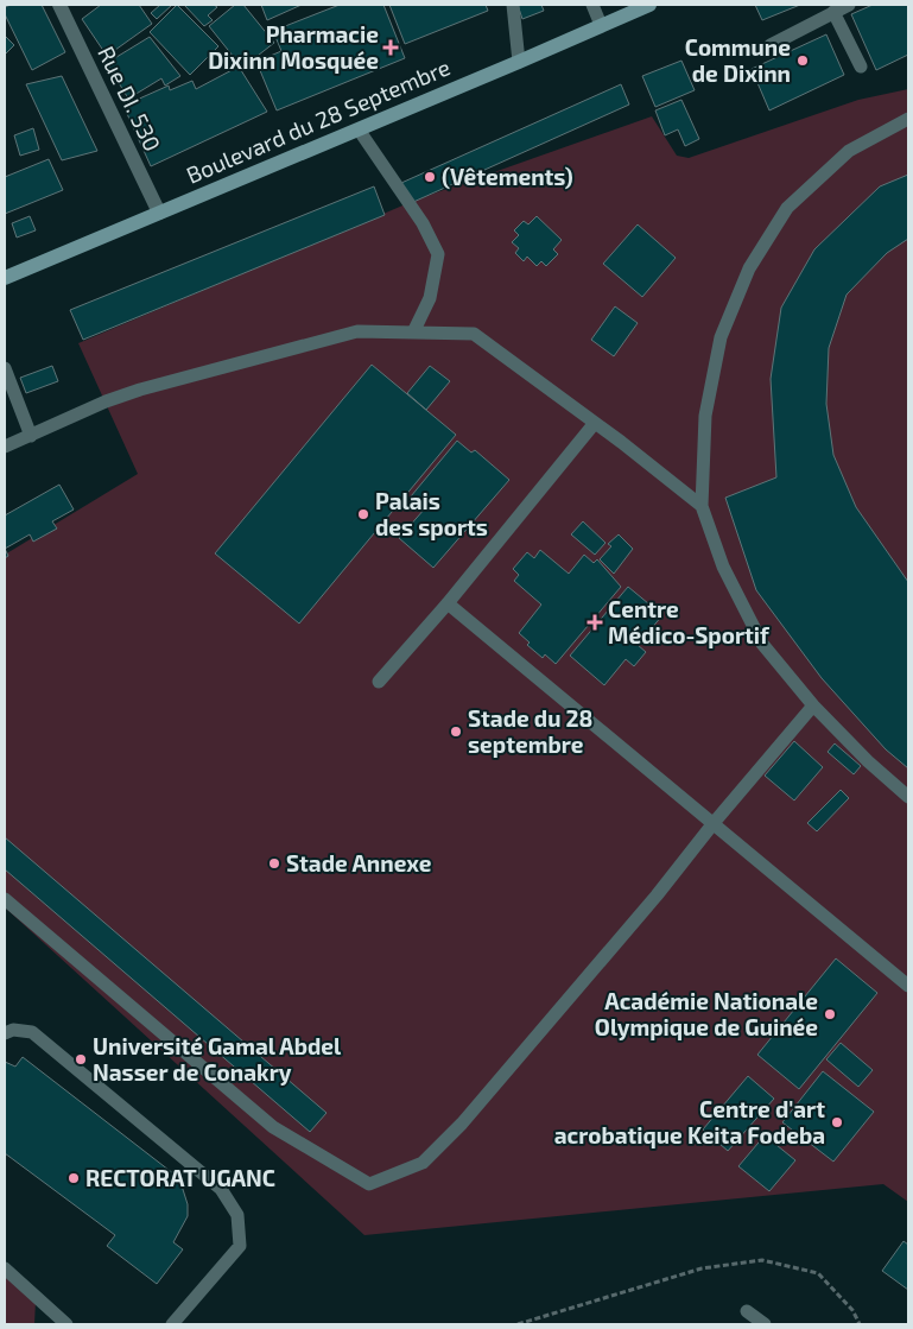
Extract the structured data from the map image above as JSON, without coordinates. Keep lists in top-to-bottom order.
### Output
{
  "streets": {
    "main road": ["Boulevard du 28 Septembre"],
    "street": ["Rue DI. 530"]
  },
  "crossings": [
    ["Rue DI. 530", "Boulevard du 28 Septembre"]
  ],
  "places": {
    "health": ["Pharmacie Dixinn Mosquée", "Centre Médico-Sportif"],
    "other": [
      "Commune de Dixinn",
      "(Vêtements)",
      "Palais des sports",
      "Stade du 28 septembre",
      "Stade Annexe",
      "Académie Nationale Olympique de Guinée",
      "Université Gamal Abdel Nasser de Conakry",
      "Centre d'art acrobatique Keita Fodeba",
      "RECTORAT UGANC"
    ]
  }
}
